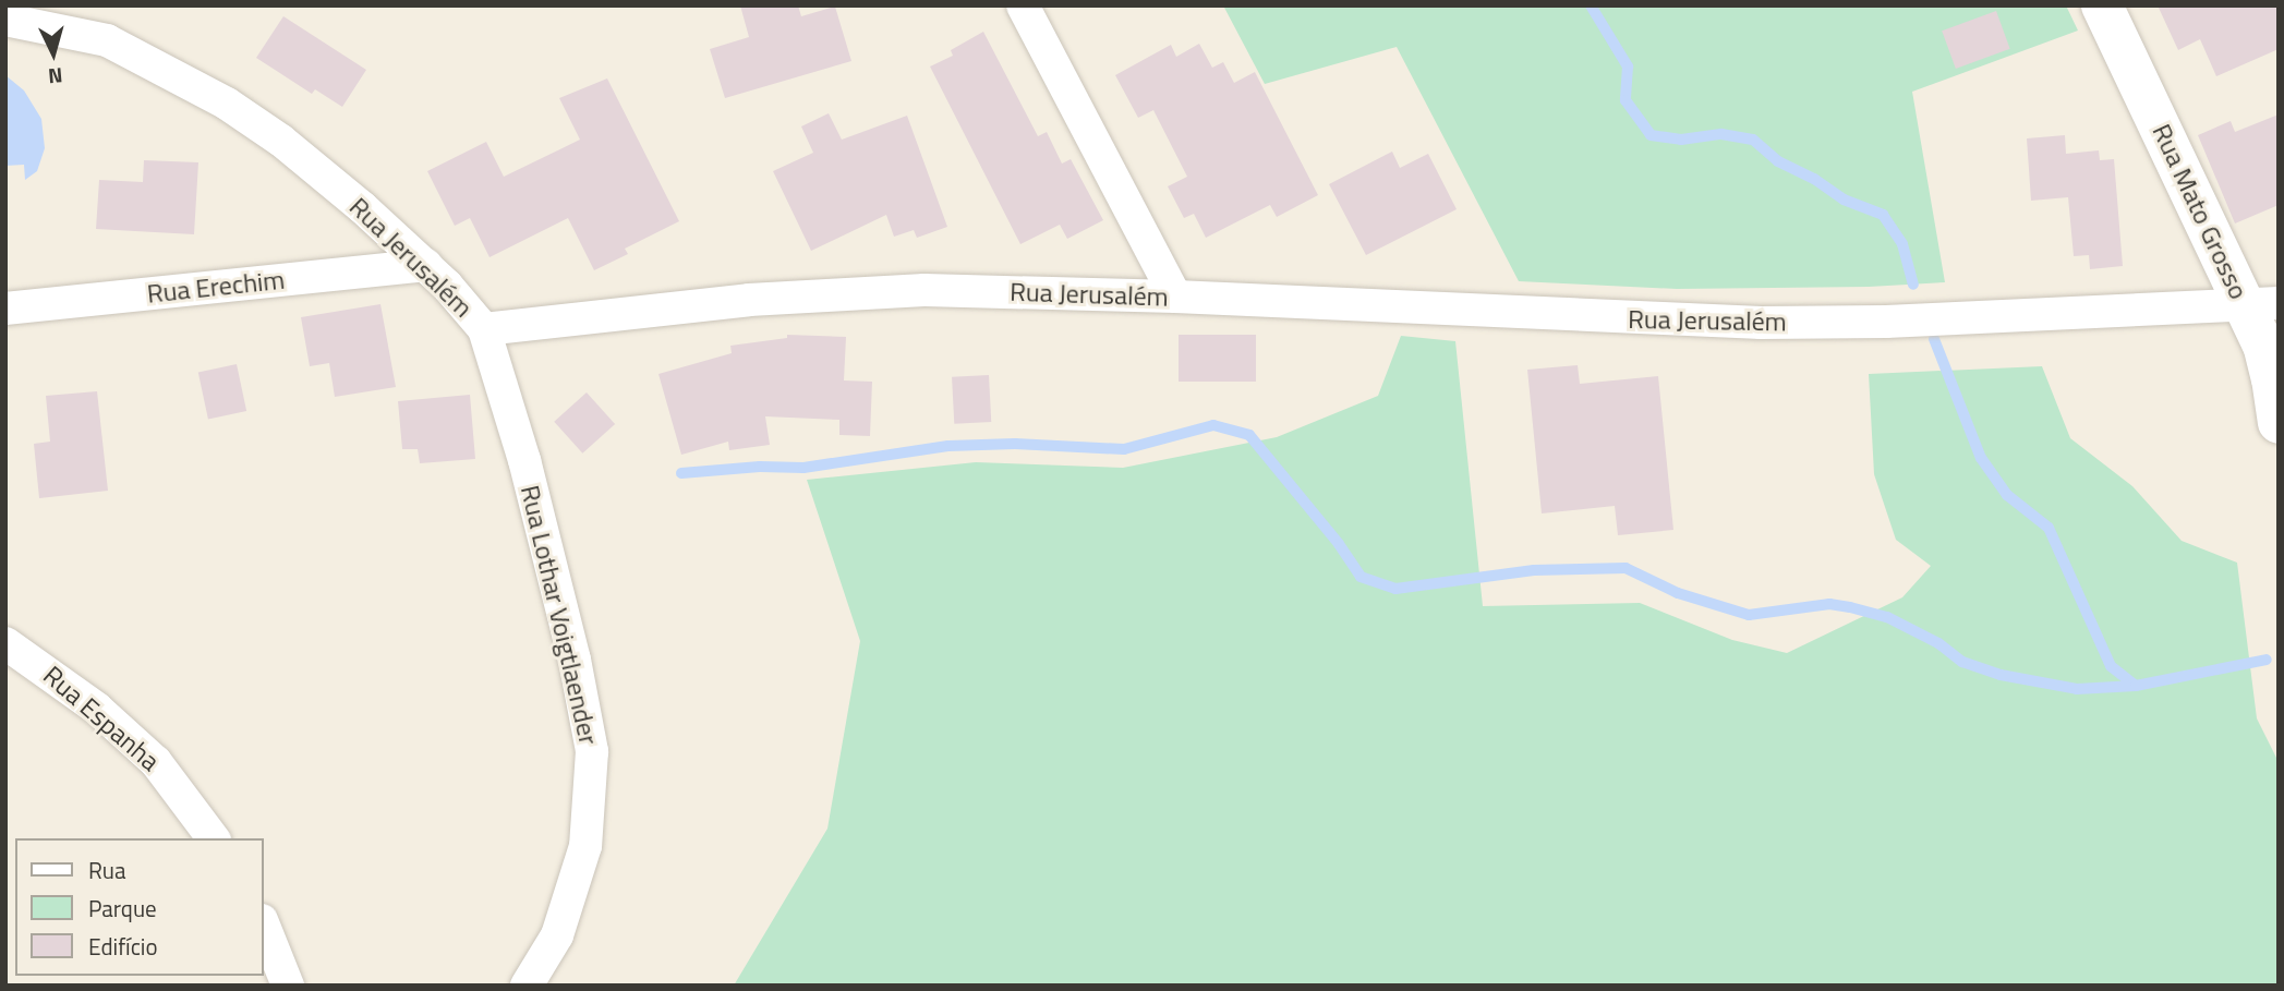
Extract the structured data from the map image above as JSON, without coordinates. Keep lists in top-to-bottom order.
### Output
{
  "streets": {
    "street": [
      "Rua Mato Grosso",
      "Rua Jerusalém",
      "Rua Erechim",
      "Rua Lothar Voigtlaender",
      "Rua Espanha"
    ]
  },
  "crossings": [
    ["Rua Mato Grosso", "Rua Jerusalém"],
    ["Rua Jerusalém", "Rua Erechim"],
    ["Rua Jerusalém", "Rua Lothar Voigtlaender"]
  ],
  "legend": ["Rua", "Parque", "Edifício"],
  "north": "bottom"
}
